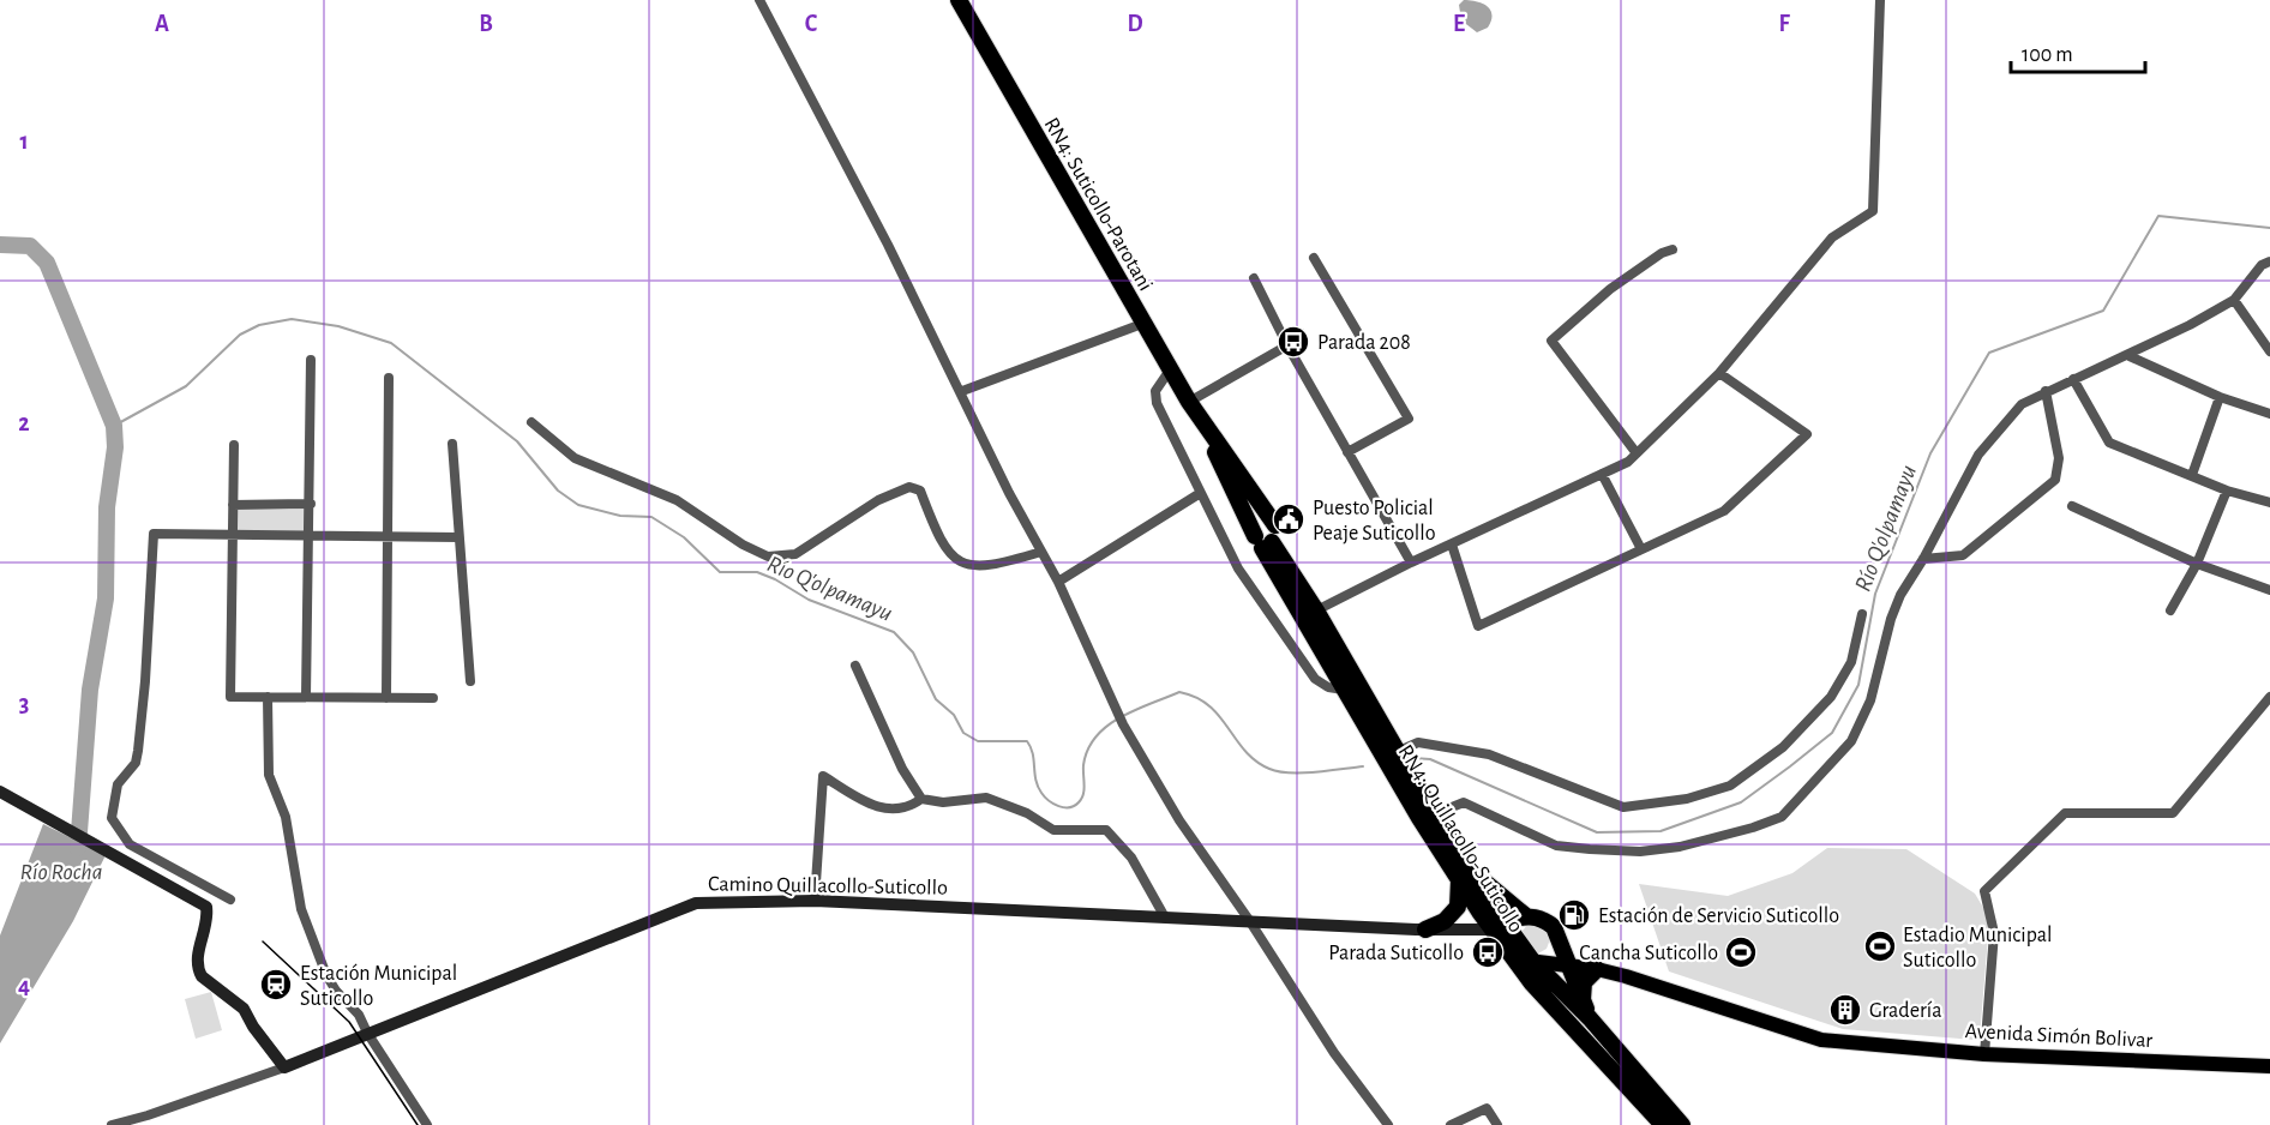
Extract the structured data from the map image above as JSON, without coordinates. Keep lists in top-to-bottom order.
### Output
{
  "streets": {
    "highway": ["RN4: Suticollo-Parotani", "RN4: Quillacollo-Suticollo"],
    "main road": ["Camino Quillacollo-Suticollo", "Avenida Simón Bolivar"]
  },
  "crossings": [
    ["RN4: Suticollo-Parotani", "RN4: Quillacollo-Suticollo"],
    ["RN4: Quillacollo-Suticollo", "Camino Quillacollo-Suticollo"],
    ["RN4: Quillacollo-Suticollo", "Avenida Simón Bolivar"]
  ],
  "water": ["Río Q'olpamayu", "Río Rocha"],
  "places": {
    "bus stop": ["Parada 208", "Parada Suticollo"],
    "public building": ["Puesto Policial Peaje Suticollo"],
    "fuel station": ["Estación de Servicio Suticollo"],
    "sports": ["Estadio Municipal Suticollo", "Cancha Suticollo"],
    "station": ["Estación Municipal Suticollo"],
    "building": ["Gradería"]
  },
  "scale_bar": "100 m",
  "grid": {
    "columns": [
      "A",
      "B",
      "C",
      "D",
      "E",
      "F"
    ],
    "rows": [
      "1",
      "2",
      "3",
      "4"
    ]
  }
}
